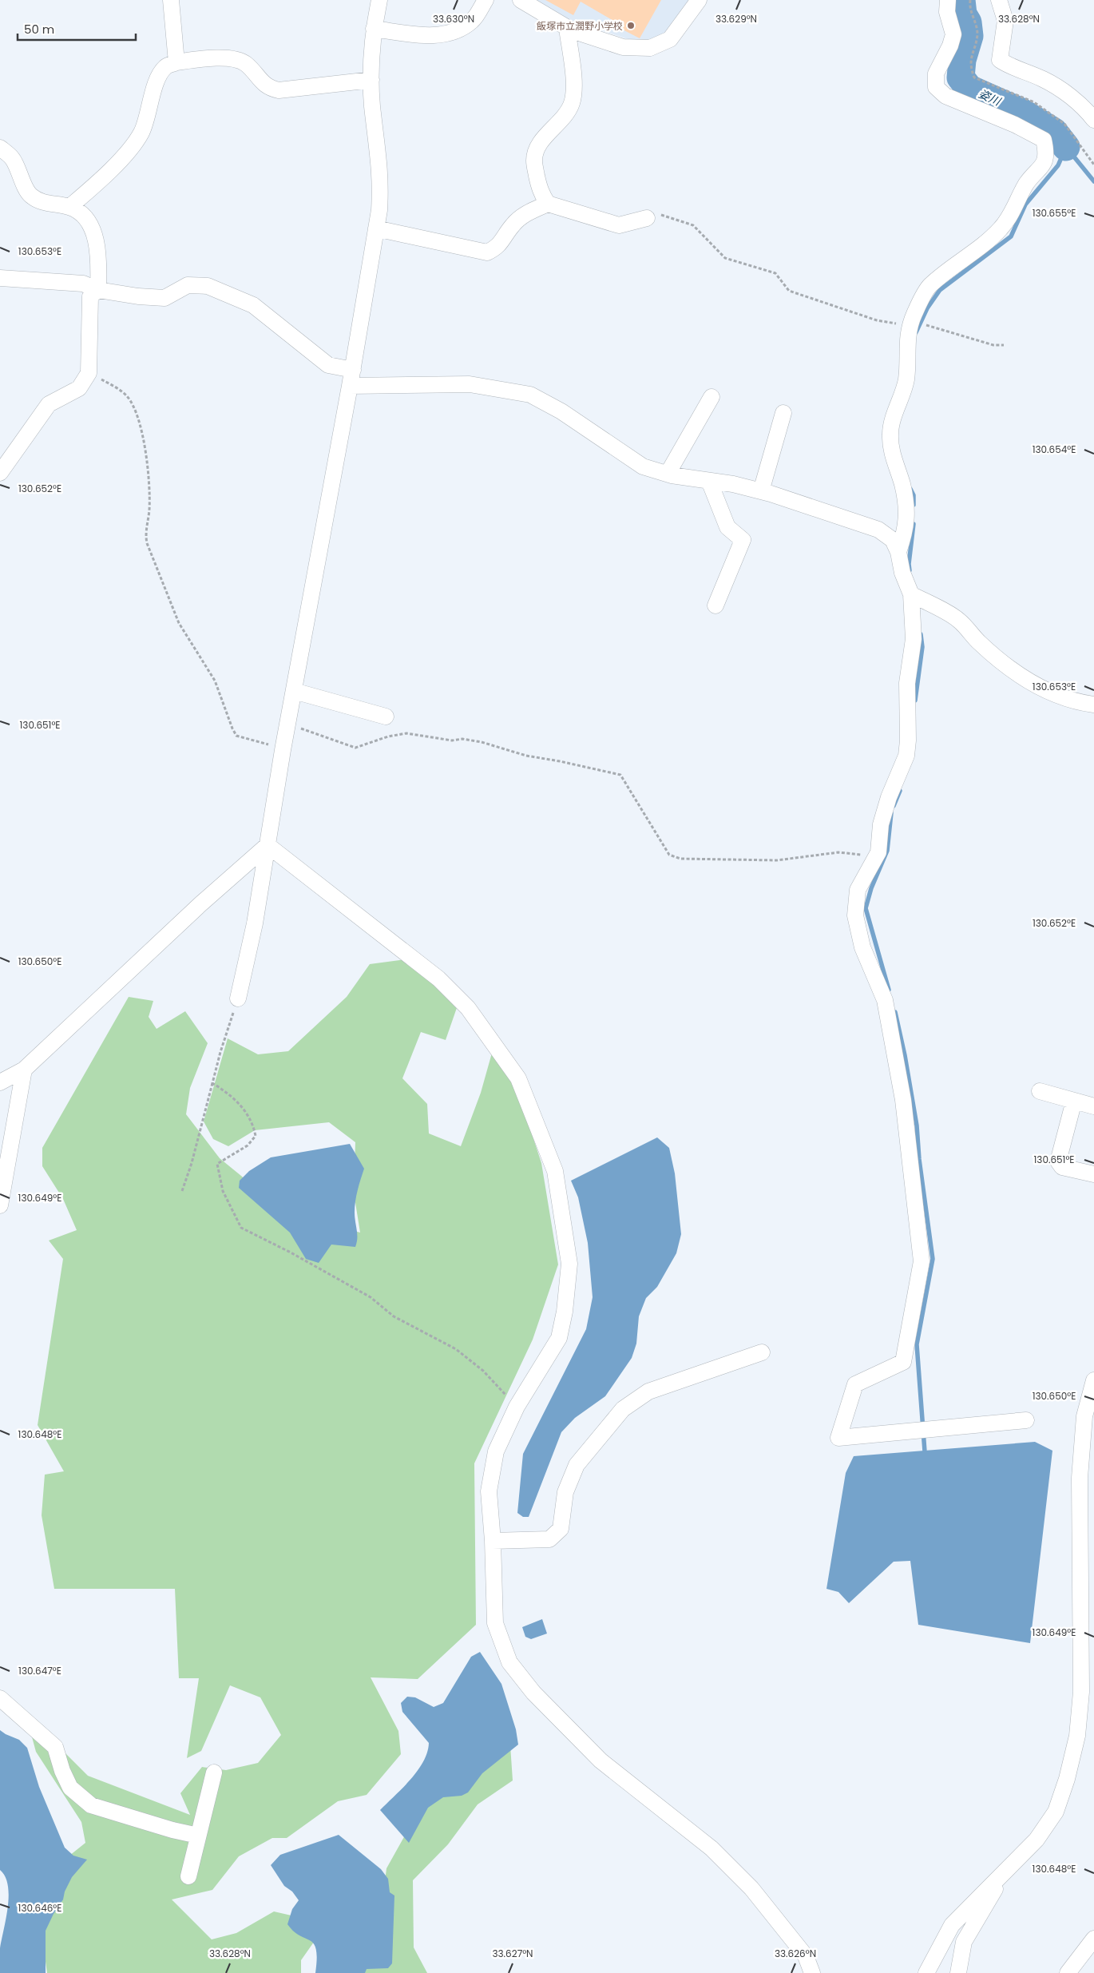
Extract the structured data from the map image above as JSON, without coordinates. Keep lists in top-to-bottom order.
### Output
{
  "water": ["姿川"],
  "places": ["飯塚市立潤野小学校"],
  "scale_bar": "50 m",
  "coordinates": [
    "33.630°N",
    "33.629°N",
    "33.628°N",
    "130.655°E",
    "130.653°E",
    "130.654°E",
    "130.652°E",
    "130.651°E",
    "130.650°E",
    "130.649°E",
    "130.648°E",
    "130.647°E",
    "130.646°E",
    "33.627°N",
    "33.626°N"
  ]
}
